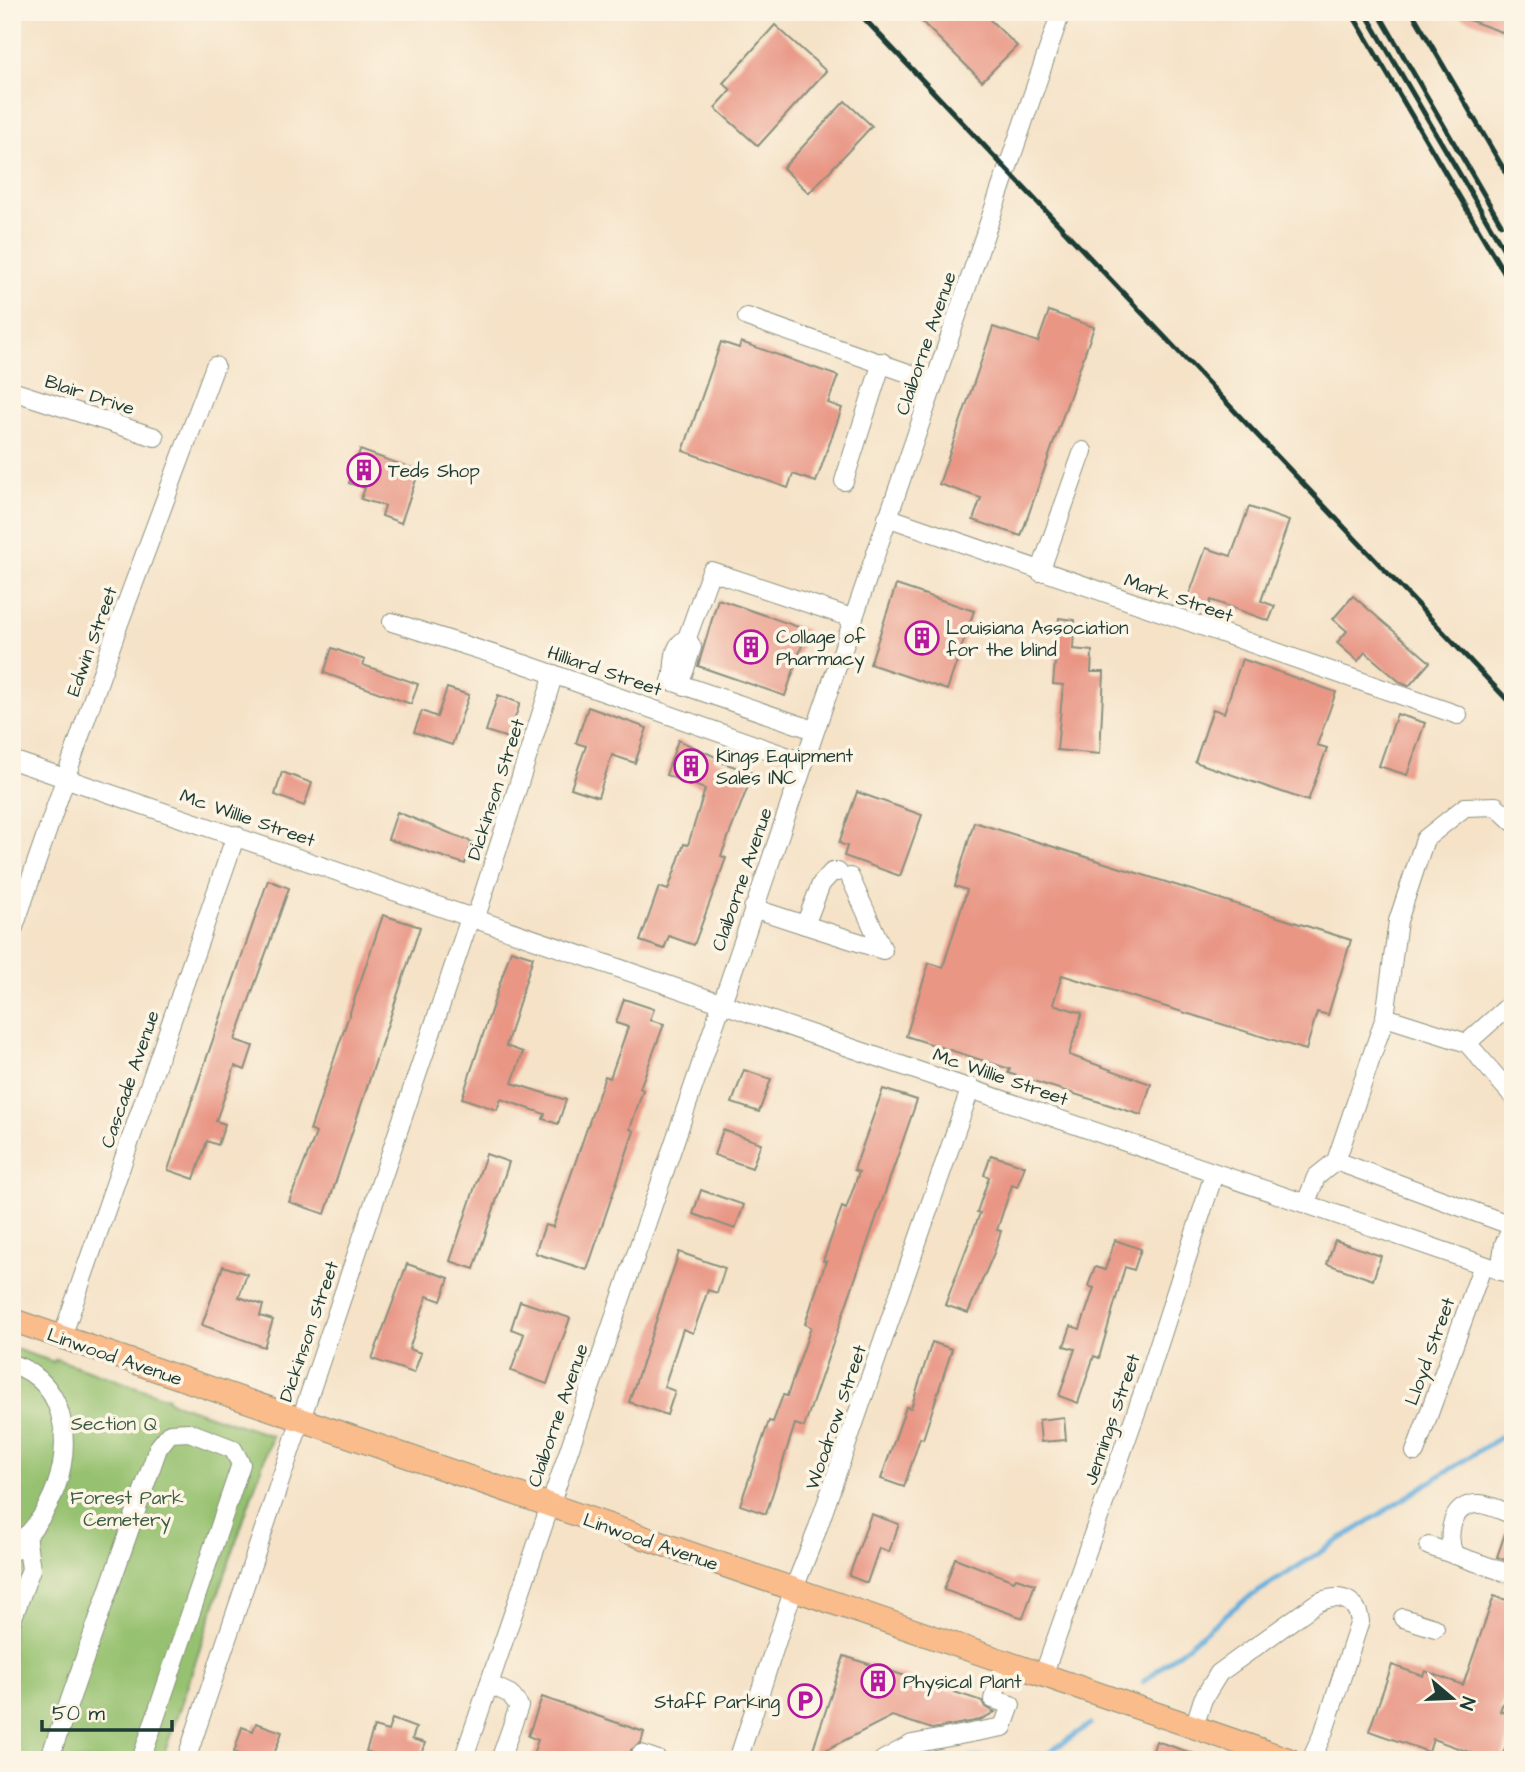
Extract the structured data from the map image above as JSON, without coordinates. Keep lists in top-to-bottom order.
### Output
{
  "streets": {
    "main road": ["Linwood Avenue"],
    "street": [
      "Claiborne Avenue",
      "Blair Drive",
      "Mark Street",
      "Edwin Street",
      "Hilliard Street",
      "Dickinson Street",
      "Mc Willie Street",
      "Cascade Avenue",
      "Lloyd Street",
      "Woodrow Street",
      "Jennings Street"
    ]
  },
  "crossings": [
    ["Claiborne Avenue", "Mark Street"],
    ["Claiborne Avenue", "Hilliard Street"],
    ["Claiborne Avenue", "Mc Willie Street"],
    ["Claiborne Avenue", "Linwood Avenue"],
    ["Edwin Street", "Mc Willie Street"],
    ["Hilliard Street", "Dickinson Street"],
    ["Dickinson Street", "Mc Willie Street"],
    ["Dickinson Street", "Linwood Avenue"],
    ["Mc Willie Street", "Cascade Avenue"],
    ["Mc Willie Street", "Lloyd Street"],
    ["Mc Willie Street", "Woodrow Street"],
    ["Mc Willie Street", "Jennings Street"],
    ["Cascade Avenue", "Linwood Avenue"],
    ["Linwood Avenue", "Woodrow Street"],
    ["Linwood Avenue", "Jennings Street"]
  ],
  "parks": ["Section Q", "Forest Park Cemetery"],
  "places": {
    "building": [
      "Teds Shop",
      "Louisiana Association for the blind",
      "Collage of Pharmacy",
      "Kings Equipment Sales INC",
      "Physical Plant"
    ],
    "parking": ["Staff Parking"]
  },
  "scale_bar": "50 m",
  "north": "right"
}
